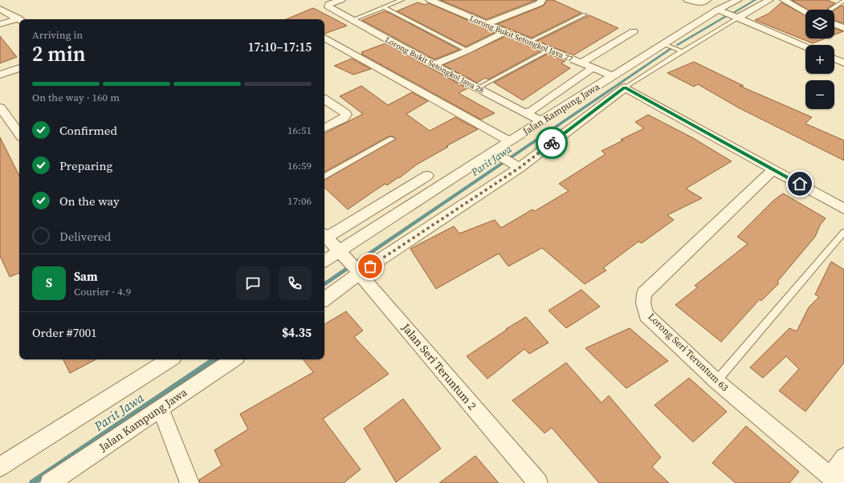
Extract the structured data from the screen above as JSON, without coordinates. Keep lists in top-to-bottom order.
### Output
{
  "streets": {
    "street": [
      "Lorong Bukit Setongkol Jaya 27",
      "Lorong Bukit Setongkol Jaya 28",
      "Jalan Kampung Jawa",
      "Lorong Seri Teruntum 63",
      "Jalan Seri Teruntum 2"
    ]
  },
  "crossings": [
    ["Lorong Bukit Setongkol Jaya 27", "Jalan Kampung Jawa"],
    ["Lorong Bukit Setongkol Jaya 28", "Jalan Kampung Jawa"],
    ["Jalan Kampung Jawa", "Jalan Seri Teruntum 2"]
  ],
  "water": ["Parit Jawa"],
  "page": {
    "map_buttons": ["+", "−"],
    "heading": ["2 min", "Arriving in", "17:10–17:15"],
    "panel": [
      "Sam",
      "Courier · 4.9",
      "Order #7001",
      "$4.35"
    ],
    "bar": "On the way · 160 m",
    "list": [
      ["Confirmed", "16:51"],
      ["Preparing", "16:59"],
      ["On the way", "17:06"],
      "Delivered"
    ],
    "round": "S"
  }
}
